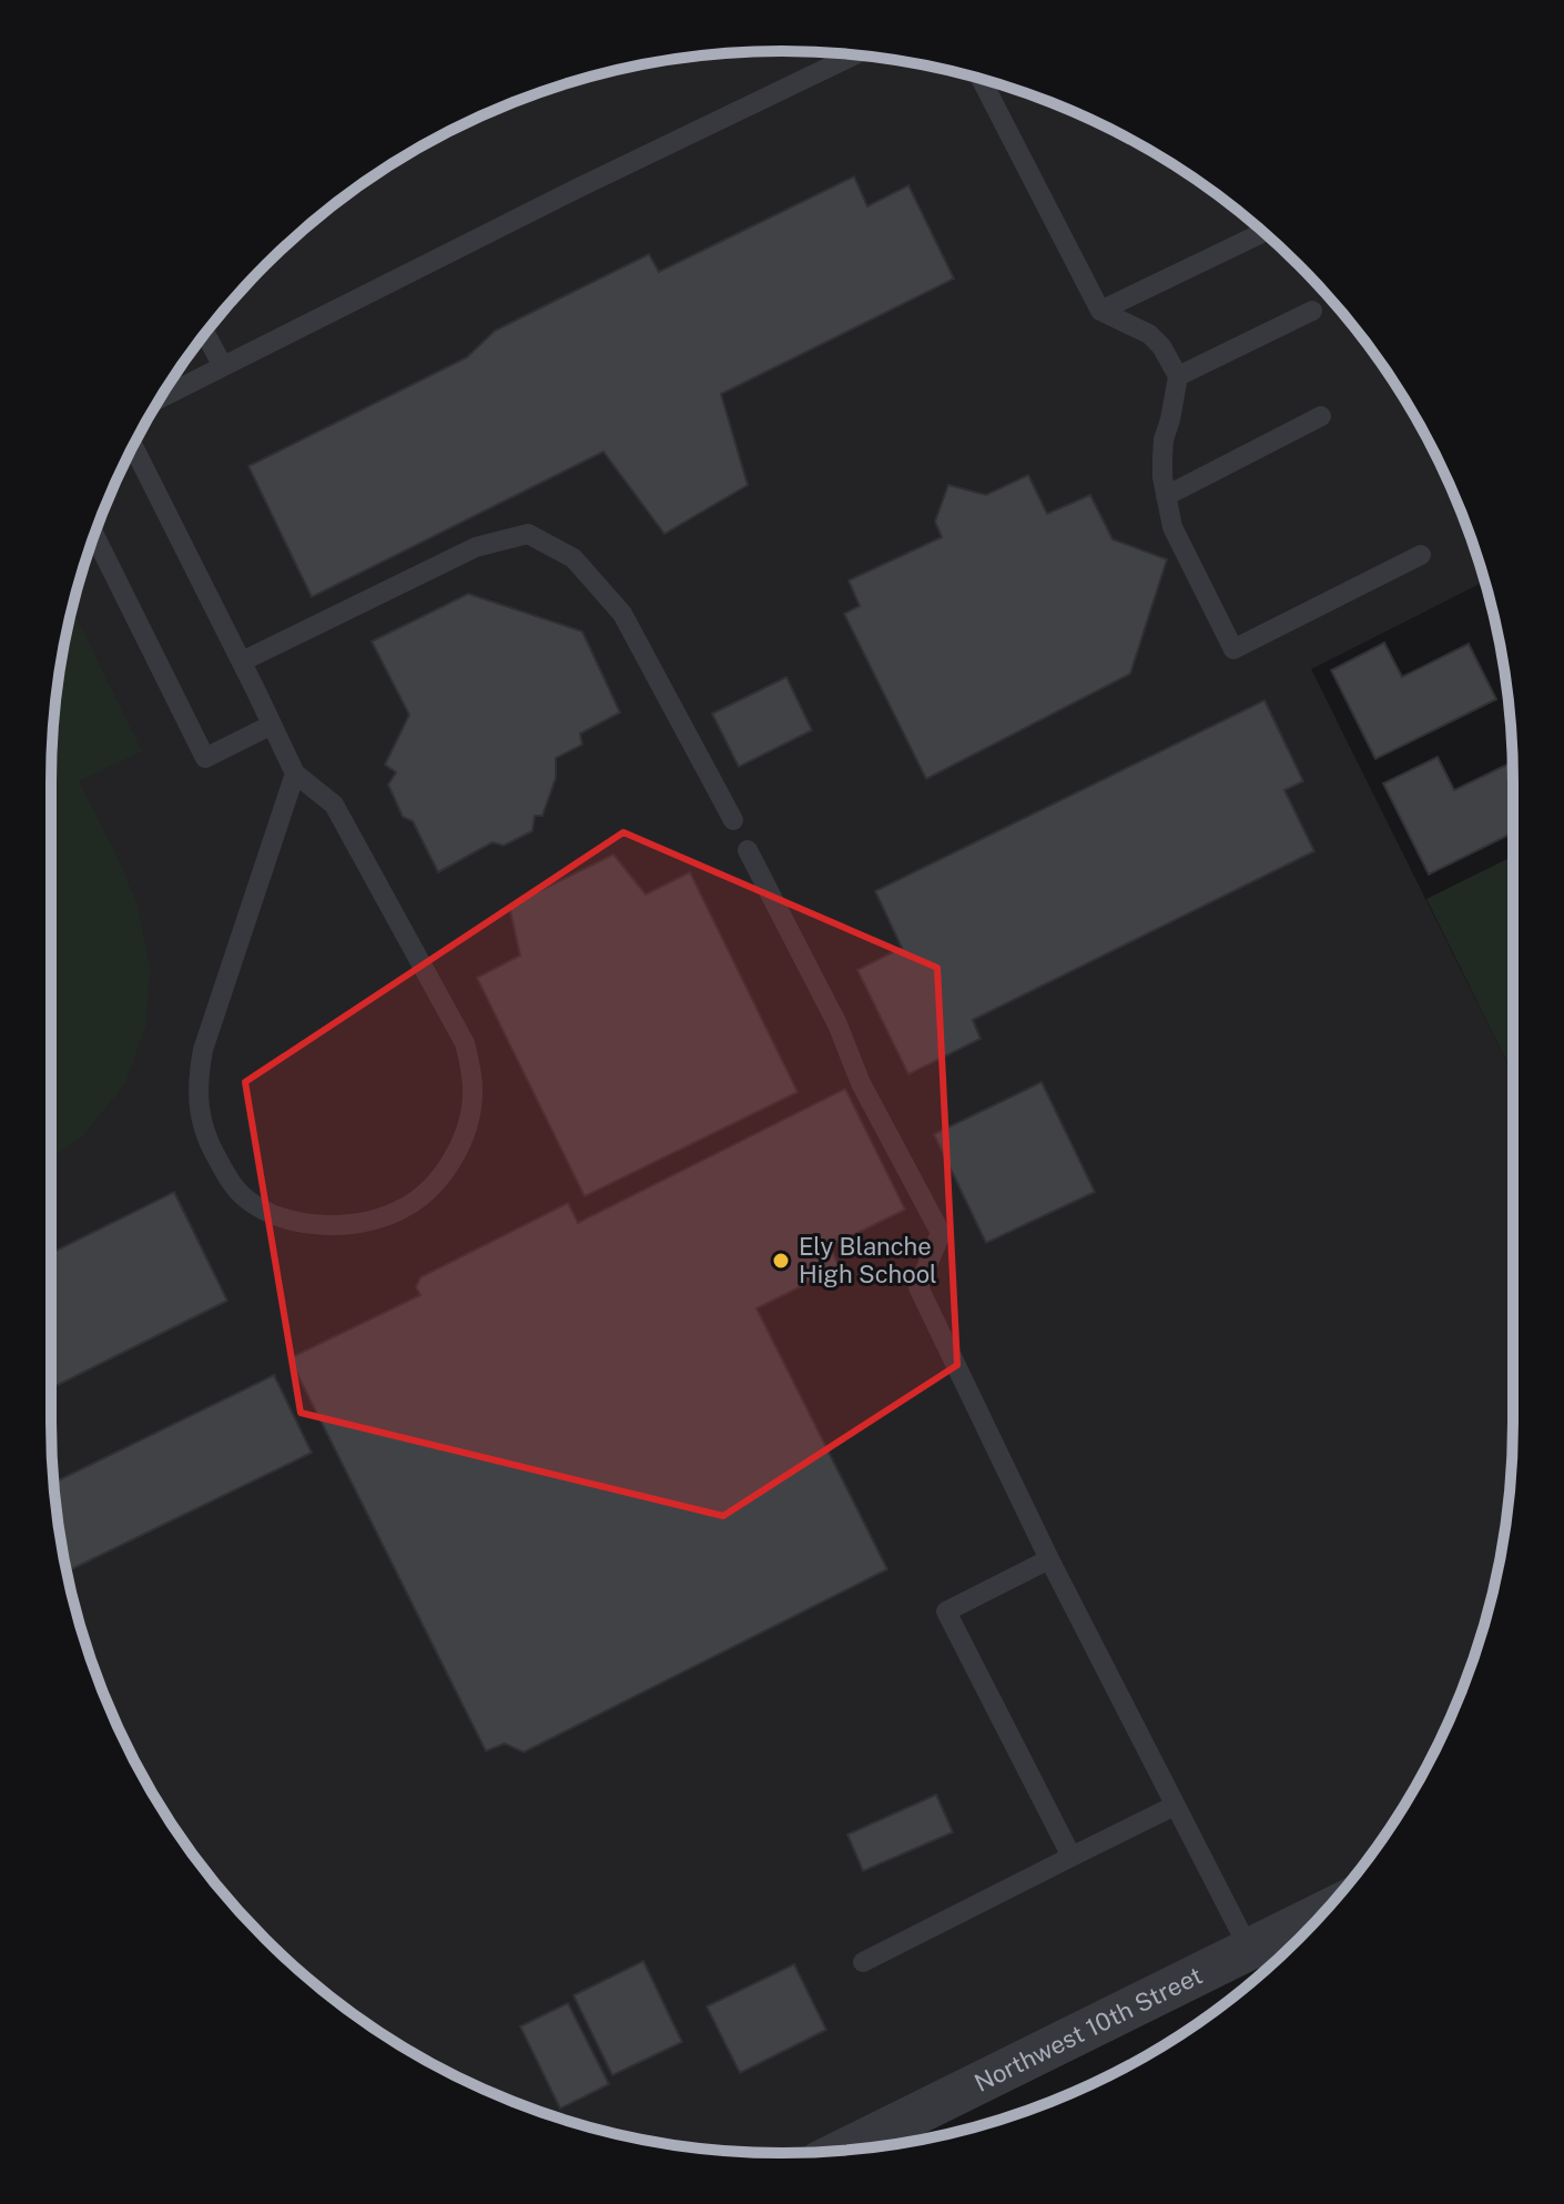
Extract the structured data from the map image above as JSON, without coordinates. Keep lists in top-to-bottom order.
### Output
{
  "streets": {
    "street": ["Northwest 10th Street"]
  },
  "places": ["Ely Blanche High School"]
}
